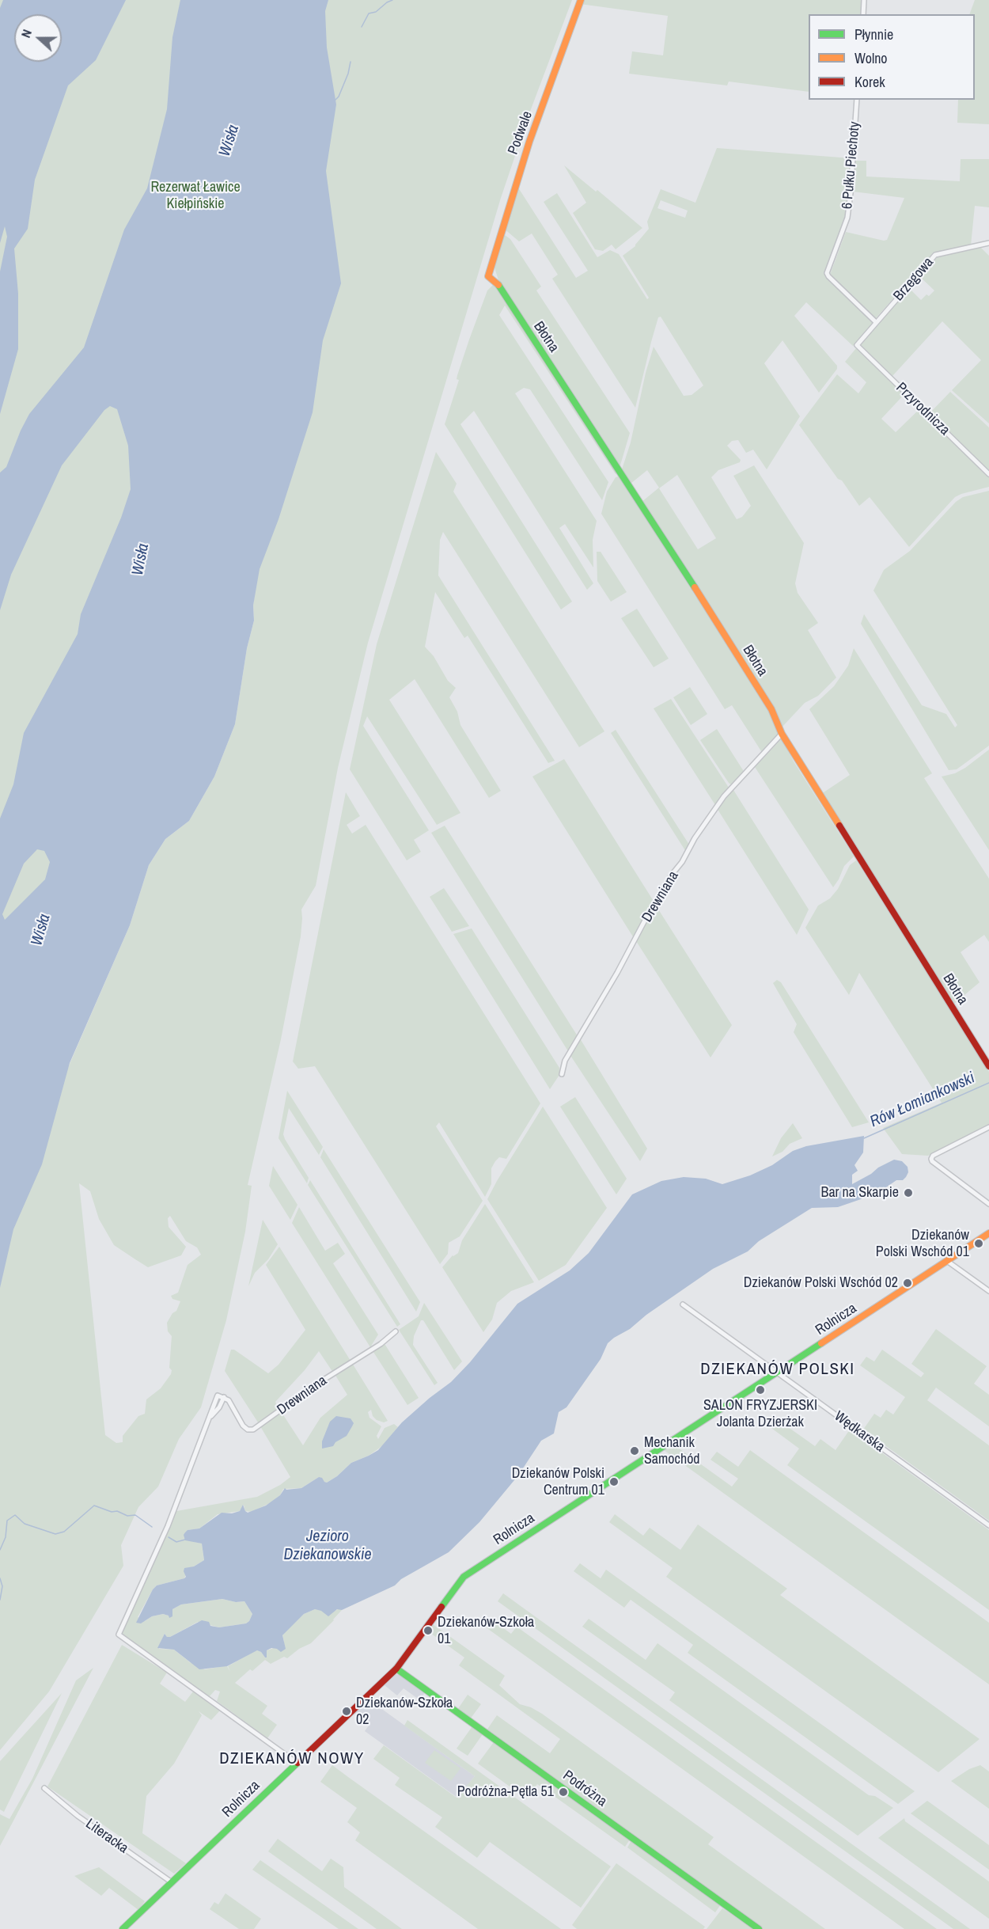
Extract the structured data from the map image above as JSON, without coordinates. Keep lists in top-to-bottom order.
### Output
{
  "streets": {
    "street": [
      "Podwale",
      "6 Pułku Piechoty",
      "Brzegowa",
      "Błotna",
      "Przyrodnicza",
      "Drewniana",
      "Rolnicza",
      "Wędkarska",
      "Podróżna",
      "Literacka"
    ]
  },
  "crossings": [
    ["Podwale", "Błotna"],
    ["6 Pułku Piechoty", "Brzegowa"],
    ["Brzegowa", "Przyrodnicza"],
    ["Błotna", "Drewniana"],
    ["Rolnicza", "Wędkarska"],
    ["Rolnicza", "Podróżna"],
    ["Rolnicza", "Literacka"]
  ],
  "districts": ["DZIEKANÓW POLSKI", "DZIEKANÓW NOWY"],
  "water": ["Wisła", "Rów Łomiankowski", "Jezioro Dziekanowskie"],
  "parks": ["Rezerwat Ławice Kiełpińskie"],
  "places": [
    "Bar na Skarpie",
    "Dziekanów Polski Wschód 01",
    "Dziekanów Polski Wschód 02",
    "SALON FRYZJERSKI Jolanta Dzierżak",
    "Mechanik Samochód",
    "Dziekanów Polski Centrum 01",
    "Dziekanów-Szkoła 01",
    "Dziekanów-Szkoła 02",
    "Podróżna-Pętla 51"
  ],
  "legend": ["Płynnie", "Wolno", "Korek"],
  "north": "left"
}
